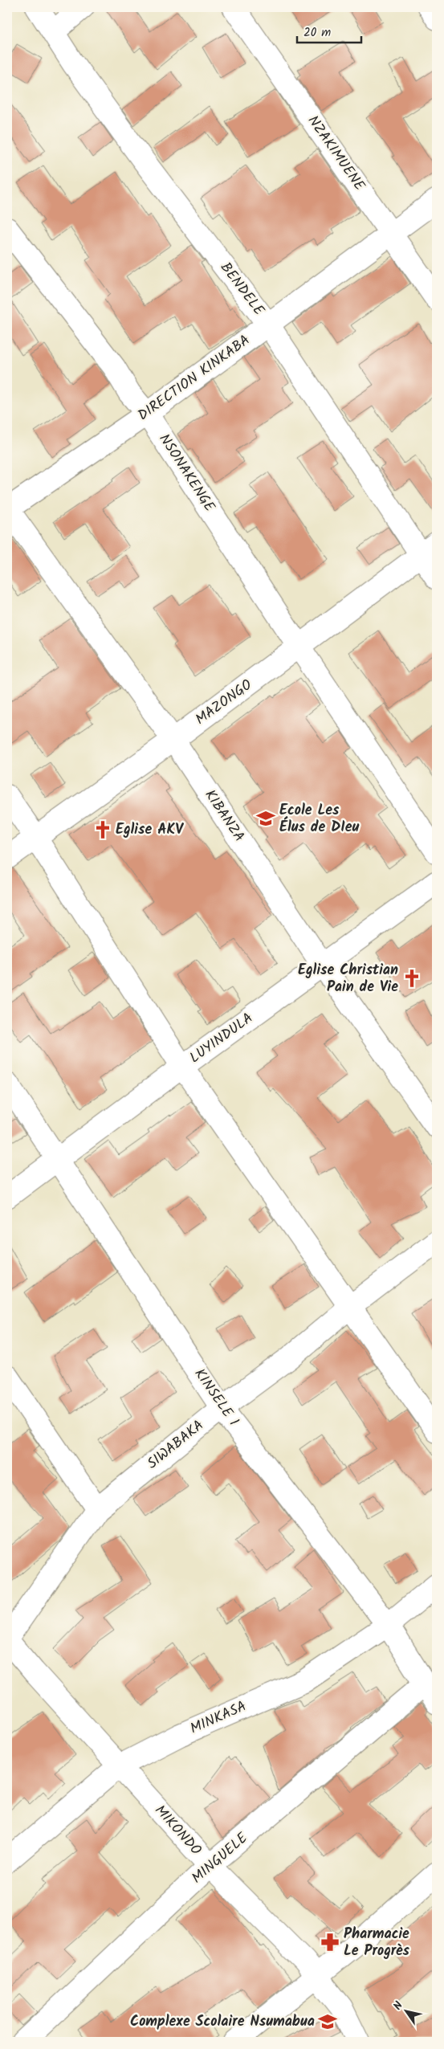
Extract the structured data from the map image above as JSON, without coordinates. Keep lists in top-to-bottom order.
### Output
{
  "streets": {
    "street": [
      "NZAKIMUENE",
      "BENDELE",
      "DIRECTION KINKABA",
      "NSONAKENGE",
      "MAZONGO",
      "KIBANZA",
      "LUYINDULA",
      "KINSELE 1",
      "SIWABAKA",
      "MINKASA",
      "MIKONDO",
      "MINGUELE"
    ]
  },
  "crossings": [
    ["NZAKIMUENE", "DIRECTION KINKABA"],
    ["BENDELE", "DIRECTION KINKABA"],
    ["BENDELE", "MAZONGO"],
    ["DIRECTION KINKABA", "NSONAKENGE"],
    ["DIRECTION KINKABA", "KIBANZA"],
    ["NSONAKENGE", "MAZONGO"],
    ["MAZONGO", "KIBANZA"],
    ["KIBANZA", "LUYINDULA"],
    ["LUYINDULA", "KINSELE 1"],
    ["KINSELE 1", "SIWABAKA"],
    ["KINSELE 1", "MINKASA"],
    ["KINSELE 1", "MINGUELE"],
    ["SIWABAKA", "MIKONDO"],
    ["MINKASA", "MIKONDO"],
    ["MIKONDO", "MINGUELE"]
  ],
  "places": {
    "school or university": ["Ecole Les Élus de DIeu", "Complexe Scolaire Nsumabua"],
    "church": ["Eglise AKV", "Eglise Christian Pain de Vie"],
    "pharmacy": ["Pharmacie Le Progrès"]
  },
  "scale_bar": "20 m",
  "north": "top left"
}
